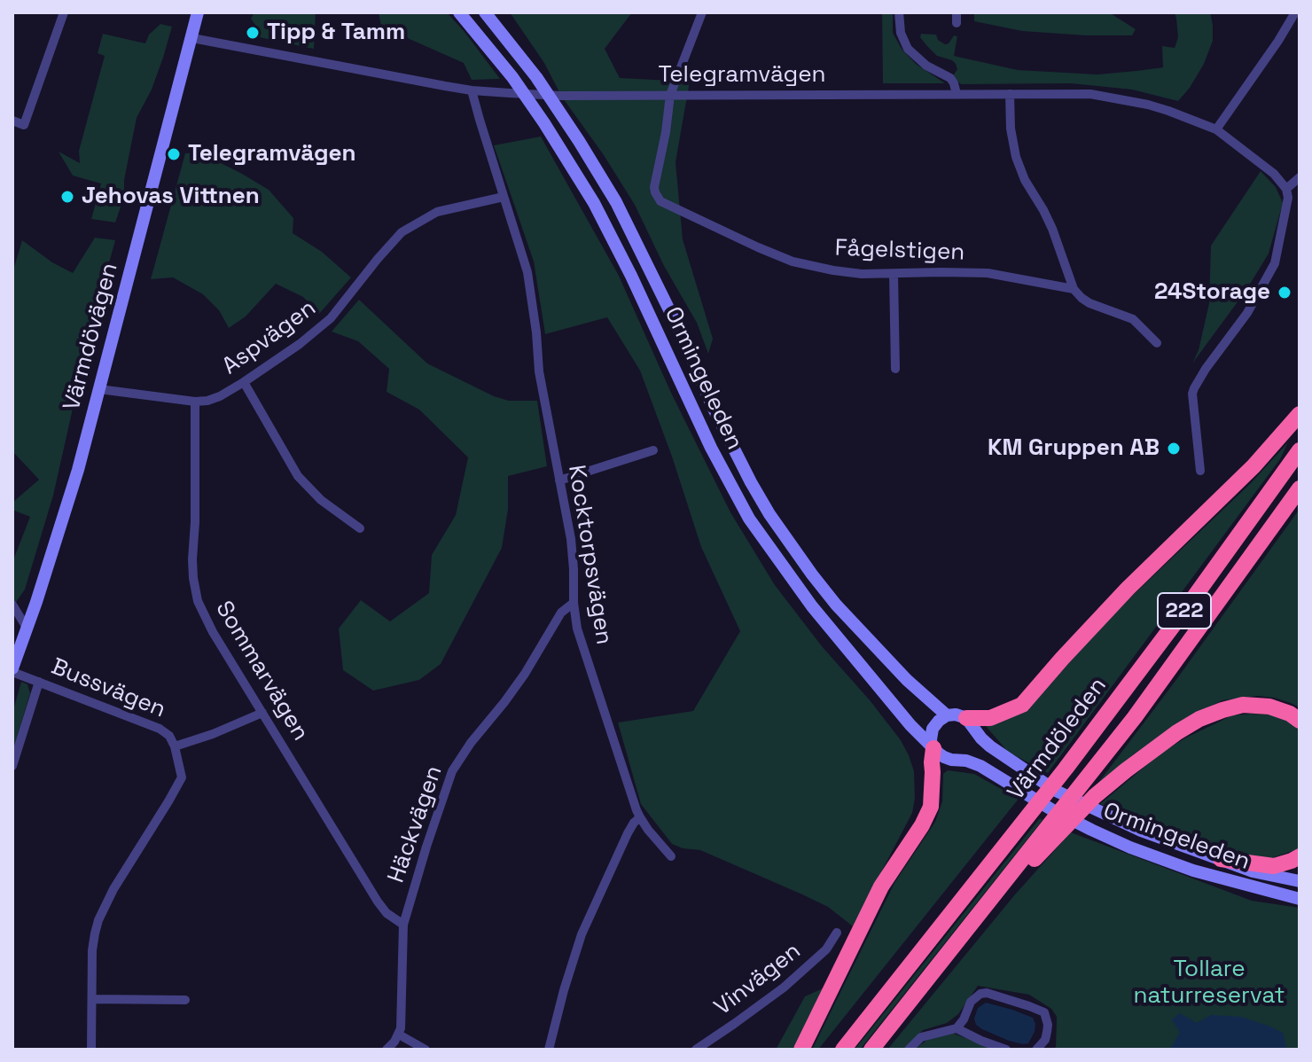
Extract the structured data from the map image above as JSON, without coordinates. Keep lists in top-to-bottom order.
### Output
{
  "streets": {
    "highway": ["222", "Värmdöleden"],
    "main road": ["Värmdövägen", "Ormingeleden"],
    "street": [
      "Telegramvägen",
      "Fågelstigen",
      "Aspvägen",
      "Kocktorpsvägen",
      "Sommarvägen",
      "Bussvägen",
      "Häckvägen",
      "Vinvägen"
    ]
  },
  "crossings": [
    ["Telegramvägen", "Fågelstigen"],
    ["Telegramvägen", "Värmdövägen"],
    ["Telegramvägen", "Kocktorpsvägen"],
    ["Värmdövägen", "Aspvägen"],
    ["Värmdövägen", "Bussvägen"],
    ["Aspvägen", "Kocktorpsvägen"],
    ["Aspvägen", "Sommarvägen"],
    ["Kocktorpsvägen", "Häckvägen"],
    ["Sommarvägen", "Bussvägen"],
    ["Sommarvägen", "Häckvägen"]
  ],
  "parks": ["Tollare naturreservat"],
  "places": [
    "Tipp & Tamm",
    "Telegramvägen",
    "Jehovas Vittnen",
    "24Storage",
    "KM Gruppen AB"
  ]
}
